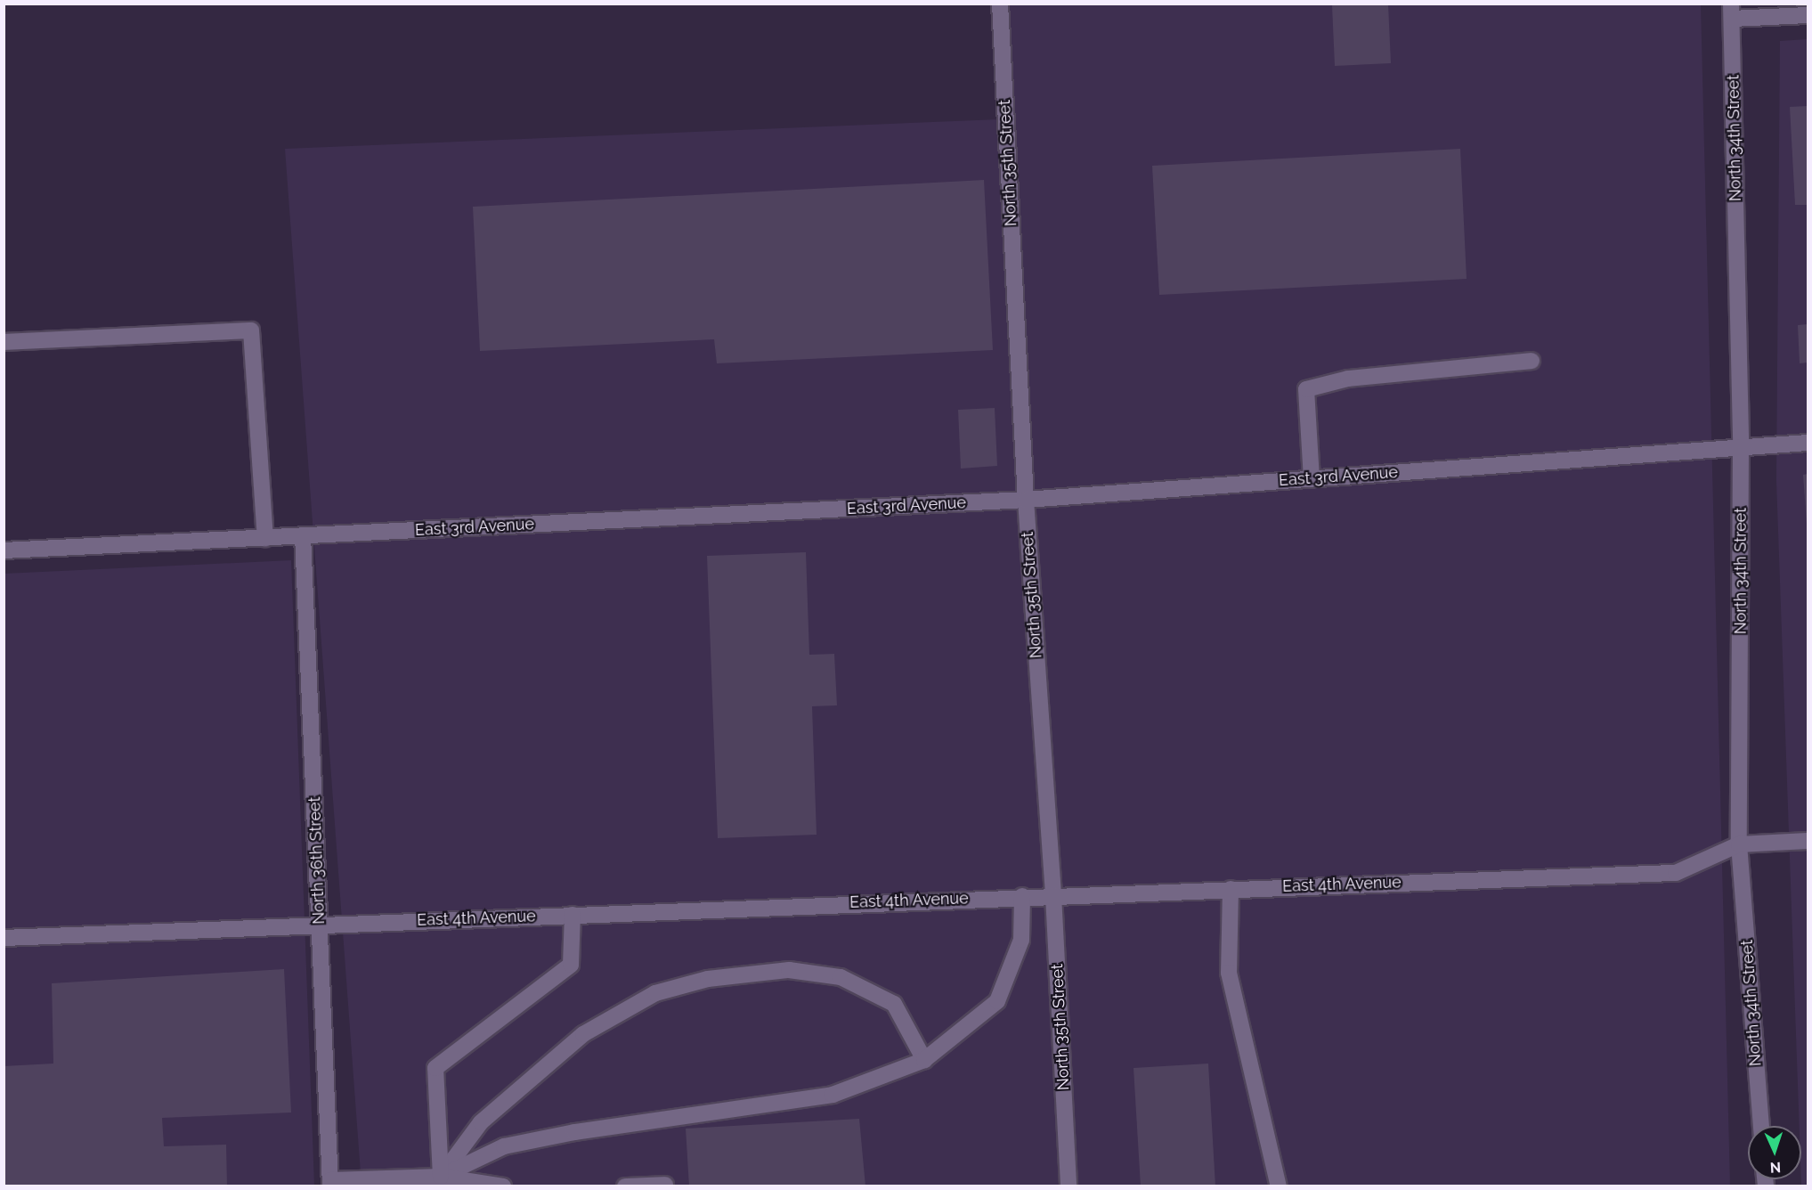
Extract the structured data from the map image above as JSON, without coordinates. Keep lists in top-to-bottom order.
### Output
{
  "streets": {
    "street": [
      "North 34th Street",
      "North 35th Street",
      "East 3rd Avenue",
      "North 36th Street",
      "East 4th Avenue"
    ]
  },
  "crossings": [
    ["North 34th Street", "East 3rd Avenue"],
    ["North 34th Street", "East 4th Avenue"],
    ["North 35th Street", "East 3rd Avenue"],
    ["North 35th Street", "East 4th Avenue"],
    ["East 3rd Avenue", "North 36th Street"],
    ["North 36th Street", "East 4th Avenue"]
  ],
  "north": "bottom"
}
